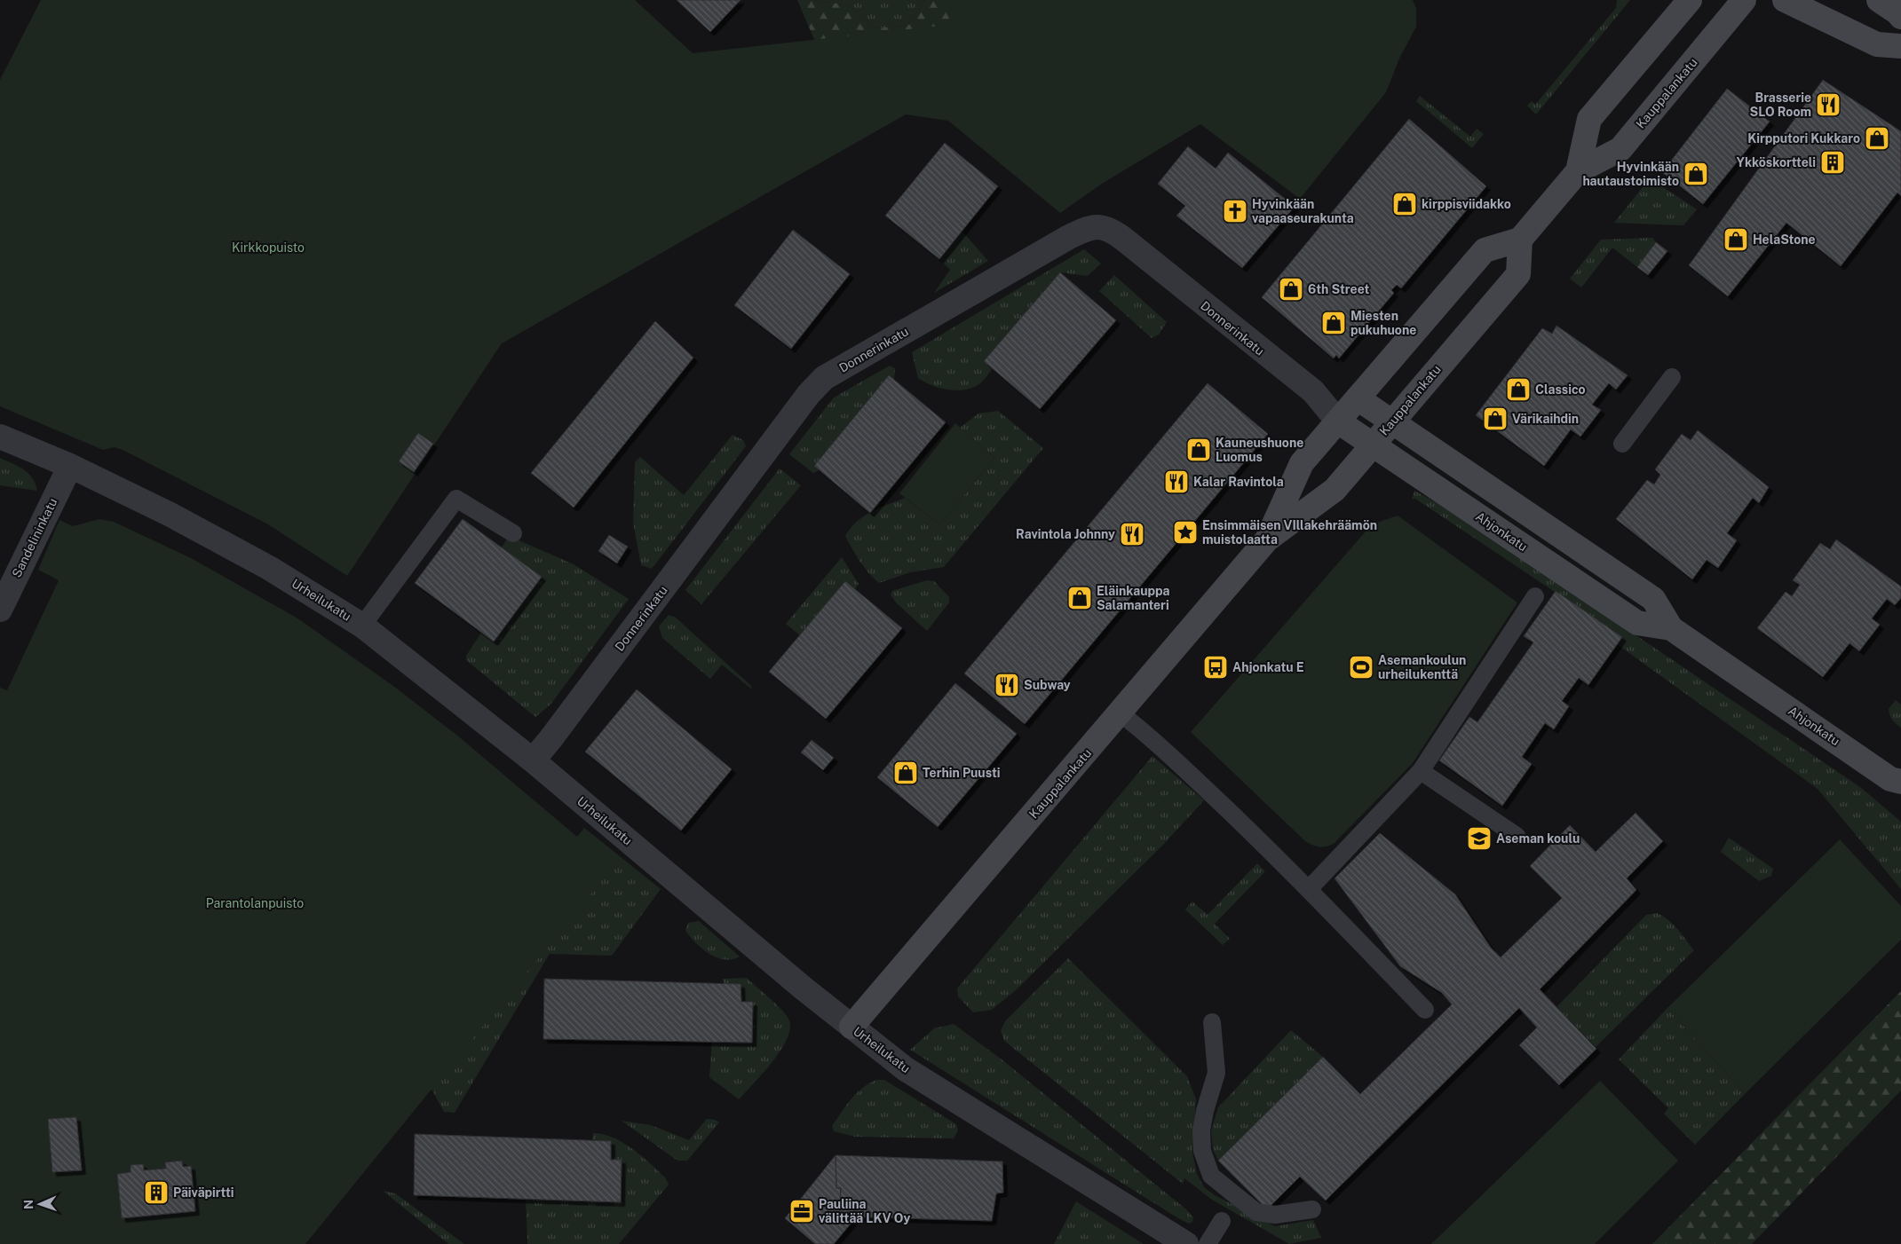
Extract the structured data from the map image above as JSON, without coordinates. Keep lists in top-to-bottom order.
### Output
{
  "streets": {
    "main road": ["Kauppalankatu", "Ahjonkatu"],
    "street": ["Donnerinkatu", "Sandelininkatu", "Urheilukatu"]
  },
  "crossings": [
    ["Kauppalankatu", "Donnerinkatu"],
    ["Kauppalankatu", "Ahjonkatu"],
    ["Kauppalankatu", "Urheilukatu"],
    ["Donnerinkatu", "Ahjonkatu"],
    ["Donnerinkatu", "Urheilukatu"],
    ["Sandelininkatu", "Urheilukatu"]
  ],
  "parks": ["Kirkkopuisto", "Parantolanpuisto"],
  "places": {
    "restaurant": [
      "Brasserie SLO Room",
      "Kalar Ravintola",
      "Ravintola Johnny",
      "Subway"
    ],
    "shop": [
      "Kirpputori Kukkaro",
      "Hyvinkään hautaustoimisto",
      "kirppisviidakko",
      "HelaStone",
      "6th Street",
      "Miesten pukuhuone",
      "Classico",
      "Värikaihdin",
      "Kauneushuone Luomus",
      "Eläinkauppa Salamanteri",
      "Terhin Puusti"
    ],
    "building": ["Ykköskortteli", "Päiväpirtti"],
    "church": ["Hyvinkään vapaaseurakunta"],
    "place": ["Ensimmäisen VIllakehräämön muistolaatta"],
    "bus stop": ["Ahjonkatu E"],
    "sports": ["Asemankoulun urheilukenttä"],
    "school or university": ["Aseman koulu"],
    "office": ["Pauliina välittää LKV Oy"]
  },
  "north": "left"
}
